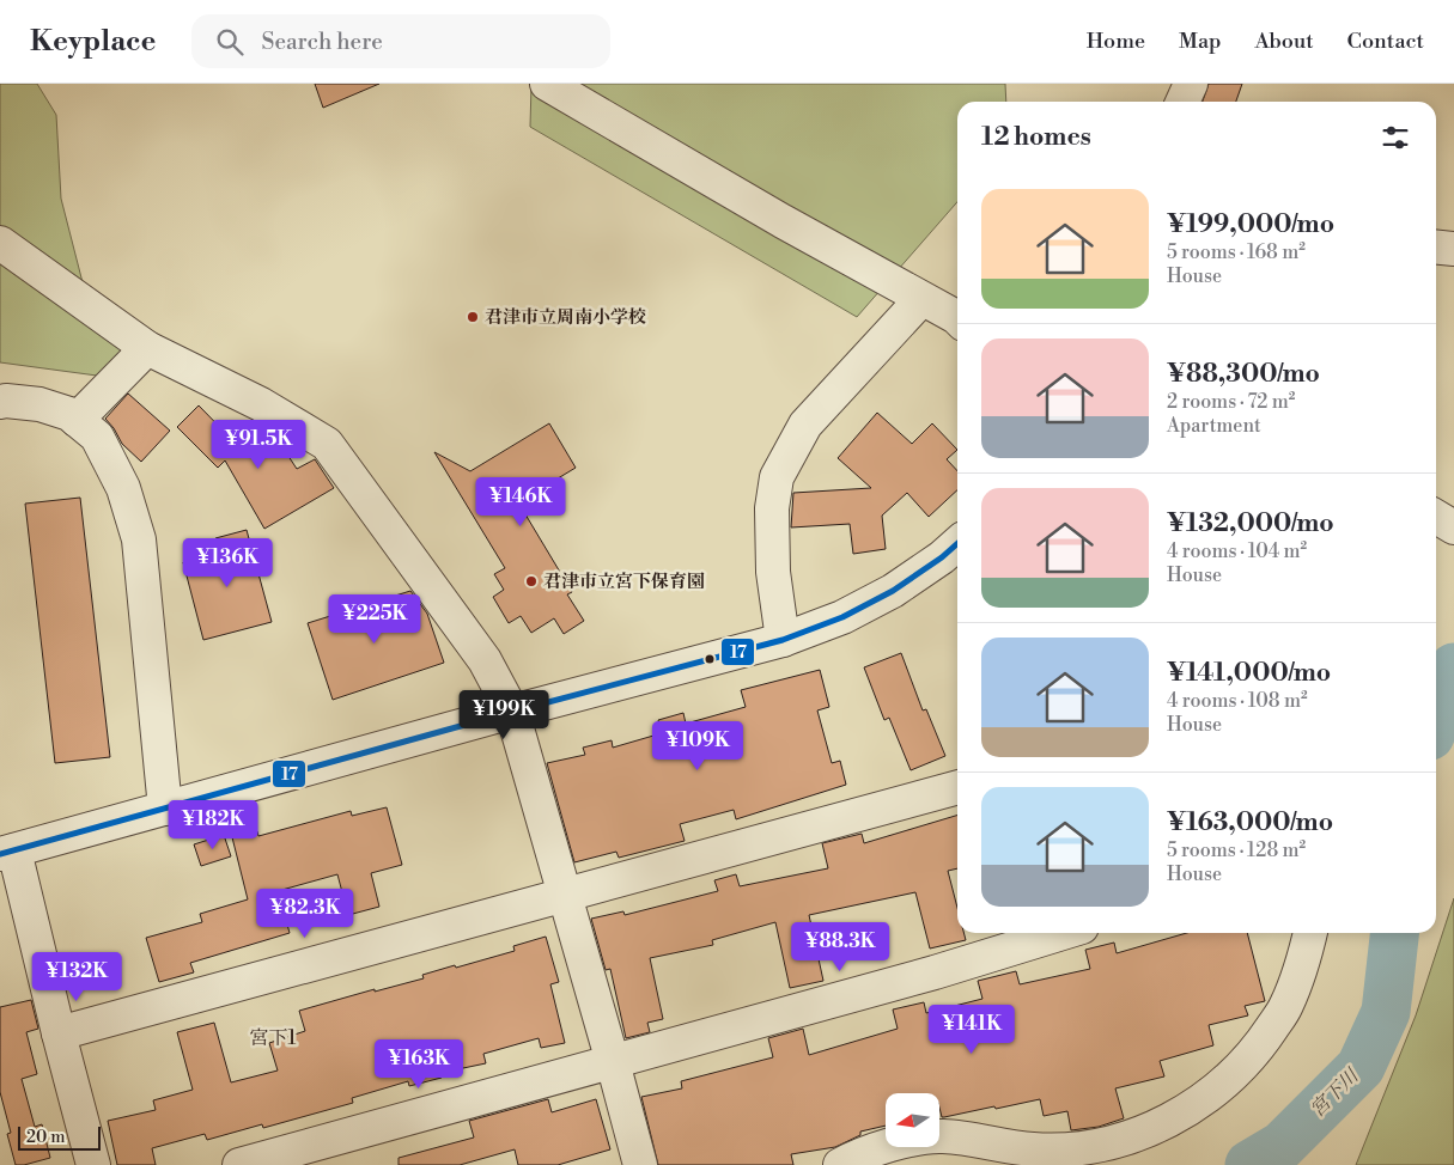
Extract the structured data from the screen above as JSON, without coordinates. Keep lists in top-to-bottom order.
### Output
{
  "districts": ["宮下1"],
  "water": ["宮下川"],
  "places": ["君津市立周南小学校", "君津市立宮下保育園"],
  "lines": ["transit line 17"],
  "scale_bar": "20 m",
  "north": "left",
  "page": {
    "header": "Keyplace",
    "search": "Search here",
    "nav": [
      "Home",
      "Map",
      "About",
      "Contact"
    ],
    "heading": "12 homes",
    "list": [
      {
        "name": "¥199,000/mo",
        "note": "5 rooms · 168 m² · House"
      },
      {
        "name": "¥88,300/mo",
        "note": "2 rooms · 72 m² · Apartment"
      },
      {
        "name": "¥132,000/mo",
        "note": "4 rooms · 104 m² · House"
      },
      {
        "name": "¥141,000/mo",
        "note": "4 rooms · 108 m² · House"
      },
      {
        "name": "¥163,000/mo",
        "note": "5 rooms · 128 m² · House"
      }
    ],
    "price": [
      "¥91.5K",
      "¥146K",
      "¥136K",
      "¥225K",
      "¥199K",
      "¥109K",
      "¥182K",
      "¥82.3K",
      "¥88.3K",
      "¥132K",
      "¥141K",
      "¥163K"
    ],
    "scale": "20 m"
  }
}
